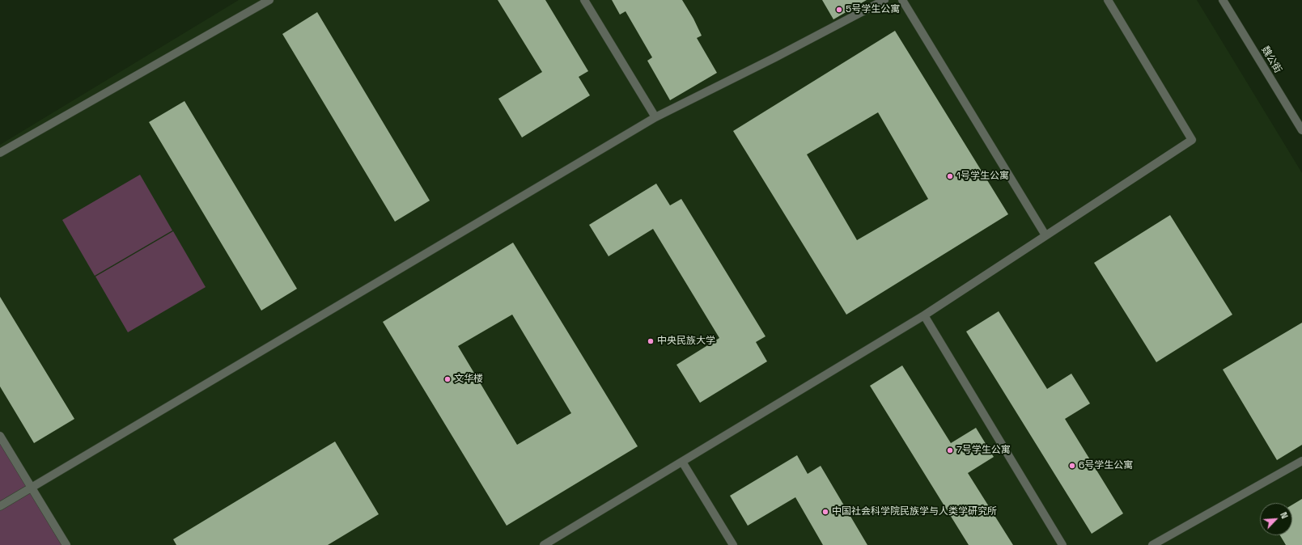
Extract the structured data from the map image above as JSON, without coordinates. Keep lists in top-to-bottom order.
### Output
{
  "streets": {
    "street": ["魏公街"]
  },
  "places": [
    "5号学生公寓",
    "1号学生公寓",
    "中央民族大学",
    "文华楼",
    "7号学生公寓",
    "6号学生公寓",
    "中国社会科学院民族学与人类学研究所"
  ],
  "north": "top right"
}
